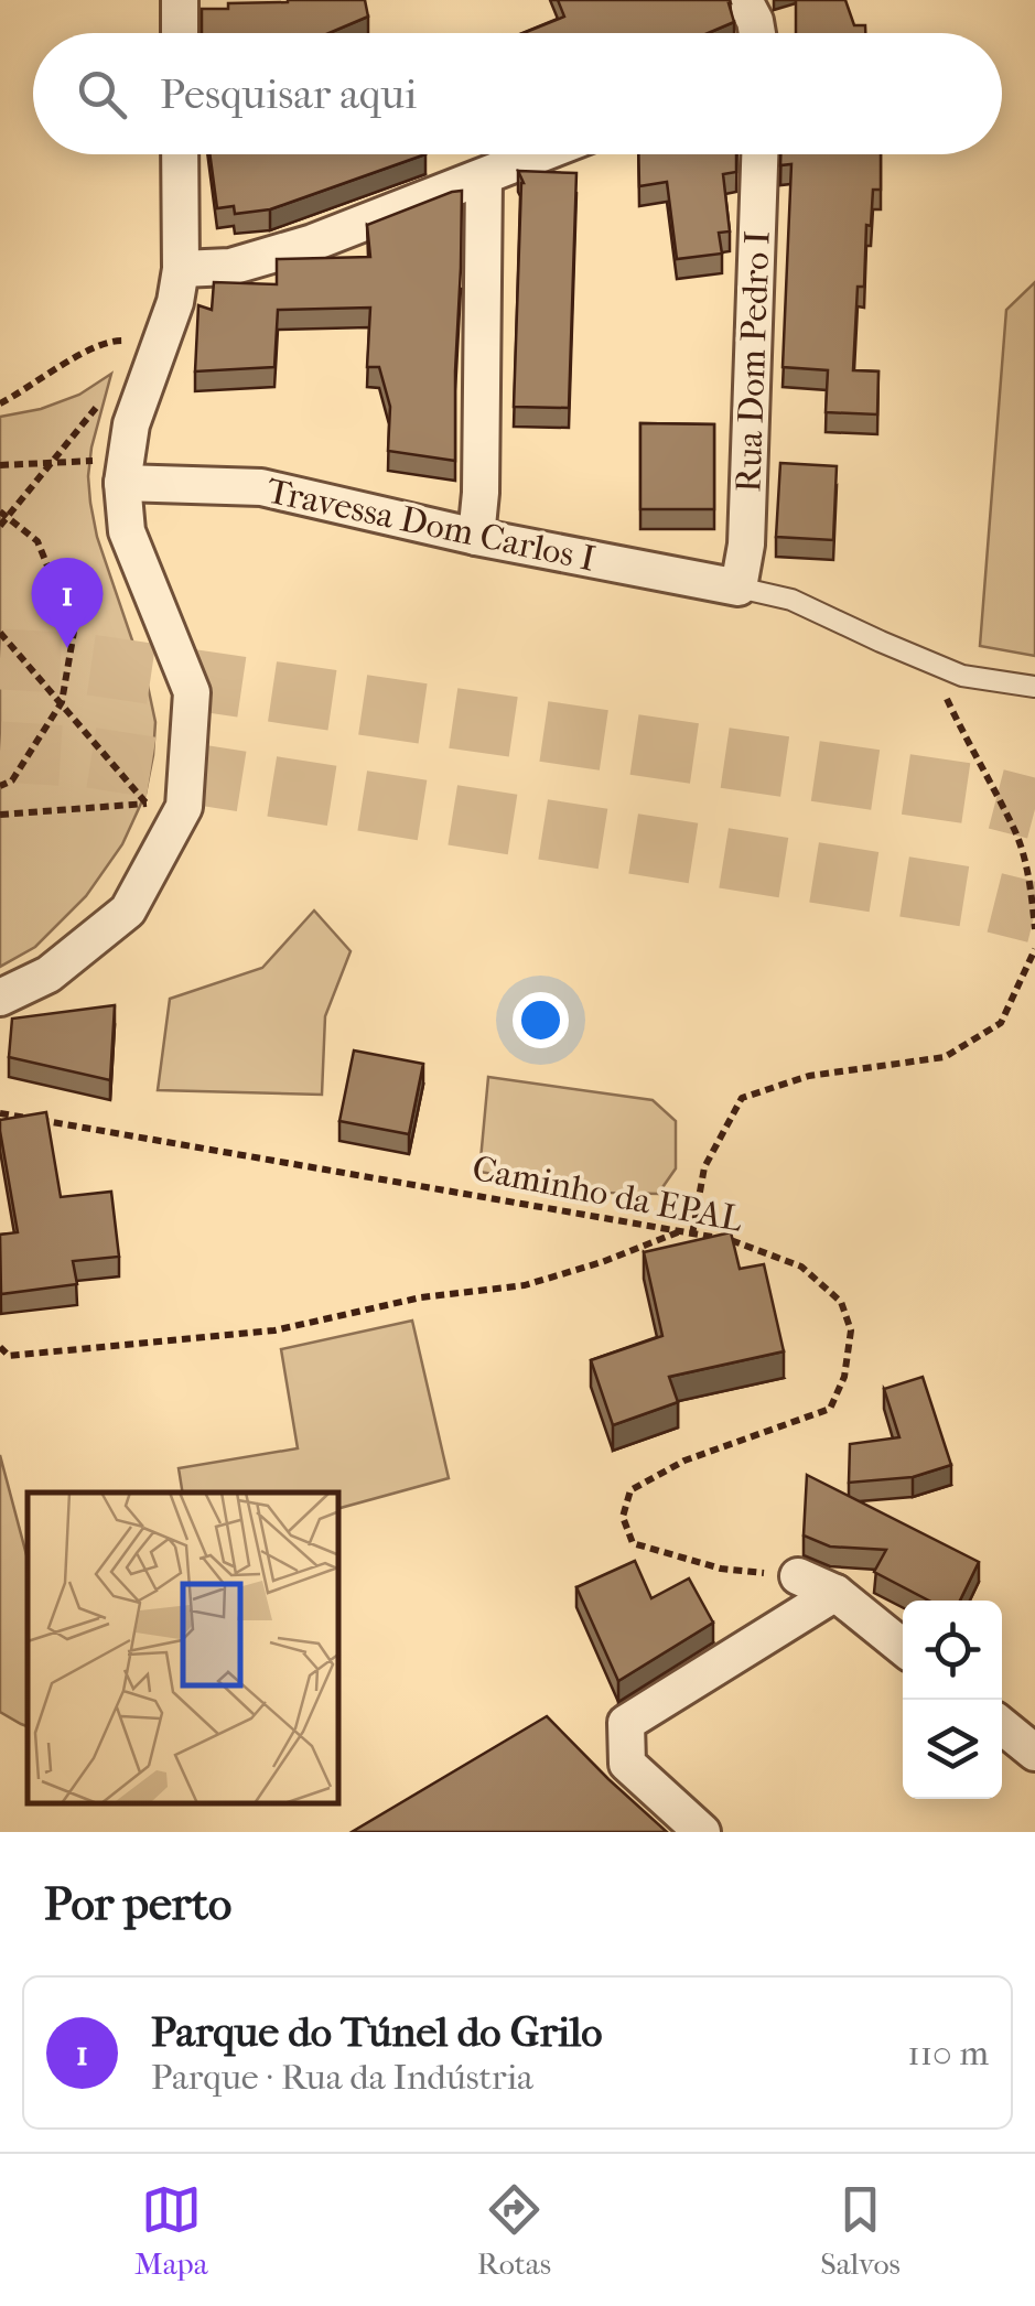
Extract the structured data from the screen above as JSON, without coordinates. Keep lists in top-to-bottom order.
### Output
{
  "streets": {
    "street": ["Rua Dom Pedro I", "Travessa Dom Carlos I"],
    "path": ["Caminho da EPAL"]
  },
  "crossings": [
    ["Rua Dom Pedro I", "Travessa Dom Carlos I"]
  ],
  "page": {
    "search": "Pesquisar aqui",
    "pins": "1",
    "heading": "Por perto",
    "list": [
      {
        "mark": "1",
        "name": "Parque do Túnel do Grilo",
        "note": "Parque · Rua da Indústria",
        "value": "110 m"
      }
    ],
    "nav": ["Mapa", "Rotas", "Salvos"]
  }
}
